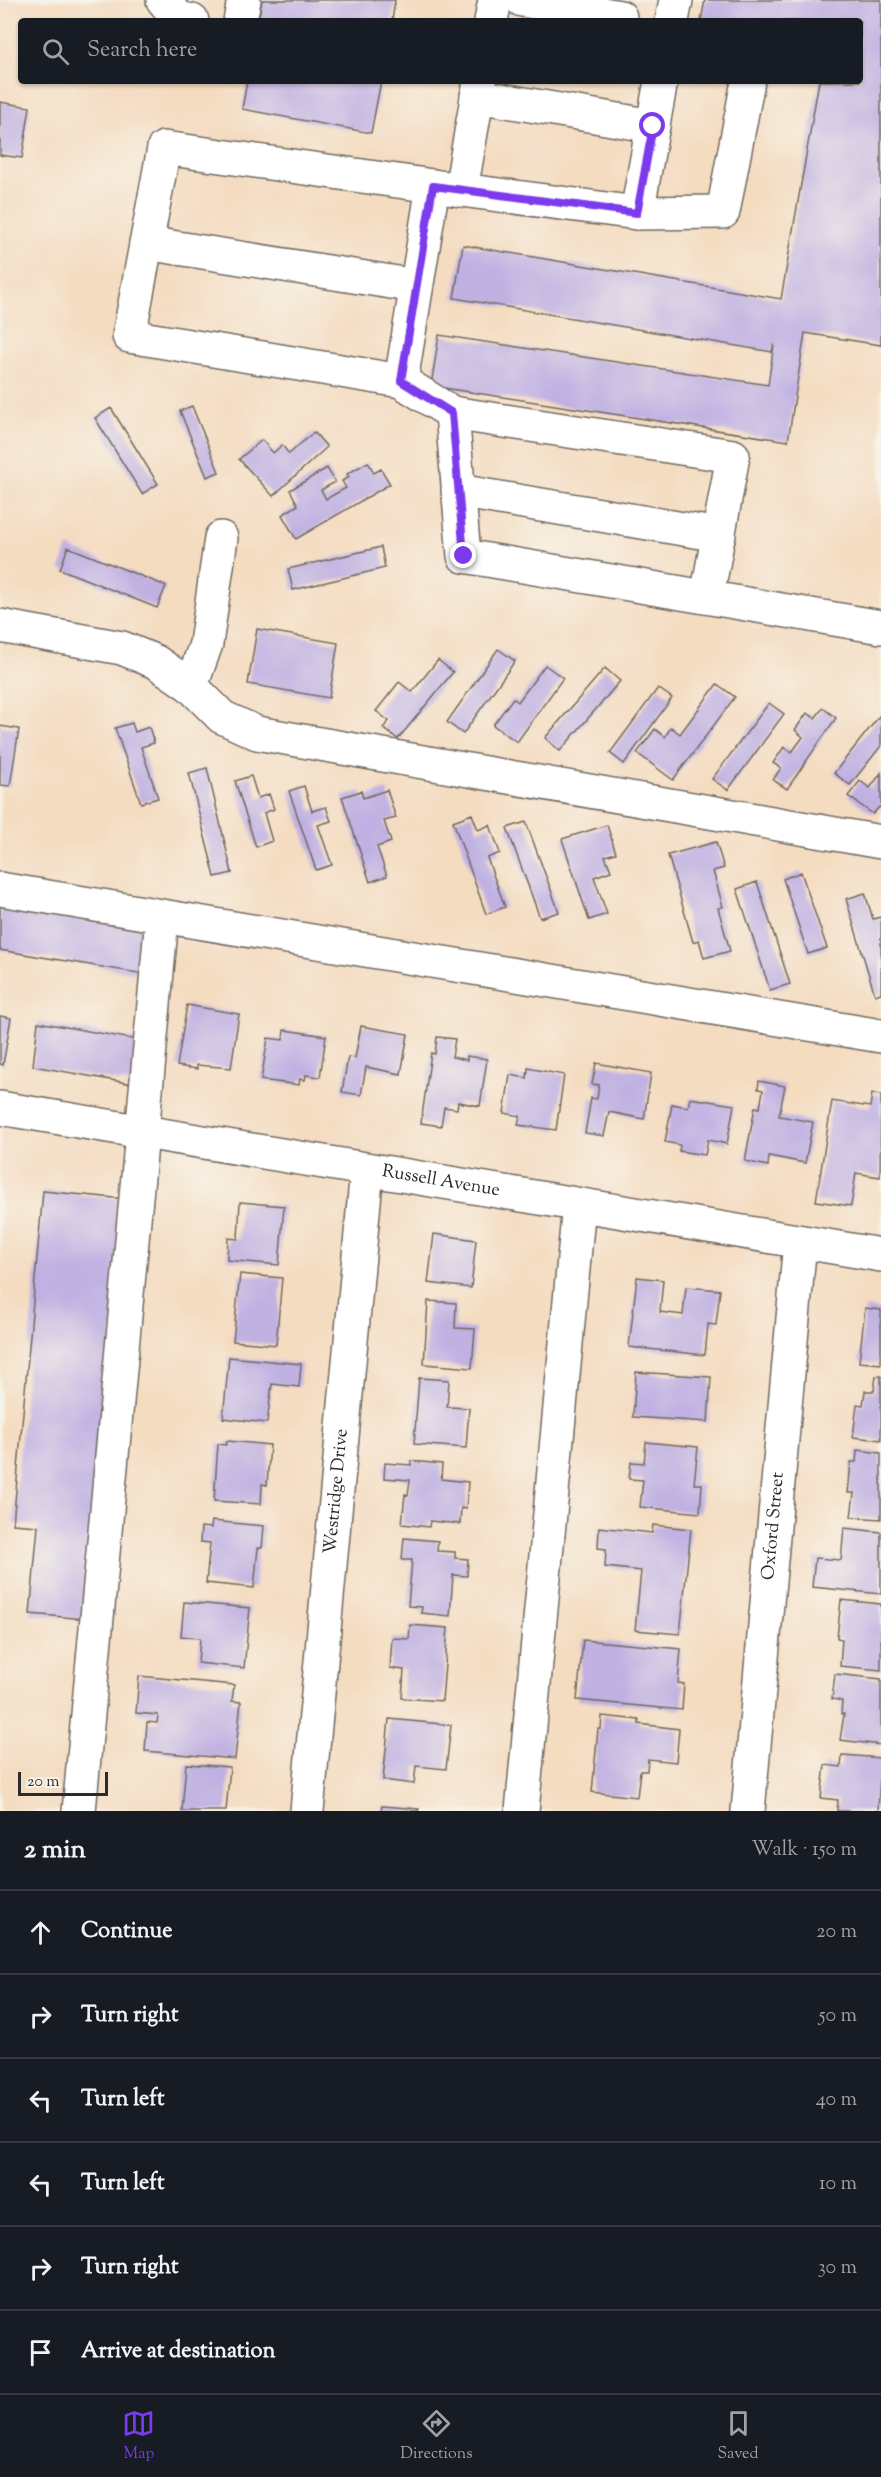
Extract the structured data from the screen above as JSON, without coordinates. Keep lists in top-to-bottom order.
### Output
{
  "streets": {
    "street": ["Russell Avenue", "Westridge Drive", "Oxford Street"]
  },
  "crossings": [
    ["Russell Avenue", "Westridge Drive"],
    ["Russell Avenue", "Oxford Street"]
  ],
  "scale_bar": "20 m",
  "page": {
    "search": "Search here",
    "scale": "20 m",
    "heading": ["2 min", "Walk · 150 m"],
    "list": [
      ["Continue", "20 m"],
      ["Turn right", "50 m"],
      ["Turn left", "40 m"],
      ["Turn left", "10 m"],
      ["Turn right", "30 m"],
      "Arrive at destination"
    ],
    "nav": ["Map", "Directions", "Saved"]
  }
}
